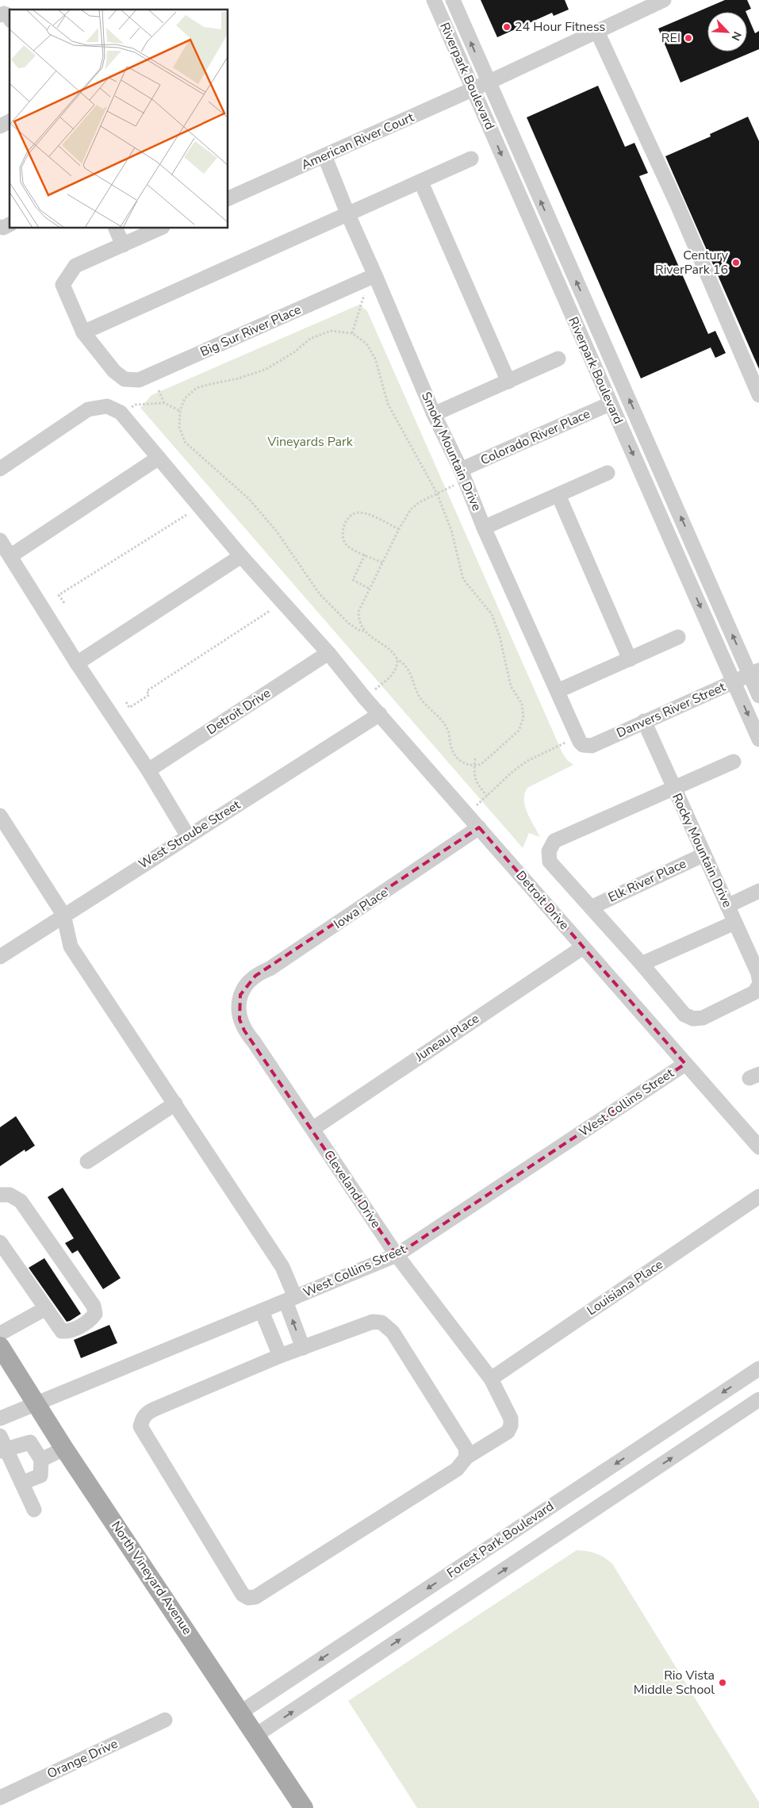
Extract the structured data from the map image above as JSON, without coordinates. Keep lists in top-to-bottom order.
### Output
{
  "streets": {
    "main road": ["North Vineyard Avenue"],
    "street": [
      "Riverpark Boulevard",
      "American River Court",
      "Big Sur River Place",
      "Colorado River Place",
      "Smoky Mountain Drive",
      "Danvers River Street",
      "Detroit Drive",
      "West Stroube Street",
      "Rocky Mountain Drive",
      "Elk River Place",
      "Iowa Place",
      "Juneau Place",
      "West Collins Street",
      "Cleveland Drive",
      "Louisiana Place",
      "Forest Park Boulevard",
      "Orange Drive"
    ]
  },
  "crossings": [
    ["Riverpark Boulevard", "American River Court"],
    ["Riverpark Boulevard", "Colorado River Place"],
    ["Riverpark Boulevard", "Danvers River Street"],
    ["American River Court", "Smoky Mountain Drive"],
    ["Big Sur River Place", "Smoky Mountain Drive"],
    ["Colorado River Place", "Smoky Mountain Drive"],
    ["Smoky Mountain Drive", "Danvers River Street"],
    ["Danvers River Street", "Rocky Mountain Drive"],
    ["Detroit Drive", "West Stroube Street"],
    ["Detroit Drive", "Iowa Place"],
    ["Detroit Drive", "Juneau Place"],
    ["Detroit Drive", "West Collins Street"],
    ["Rocky Mountain Drive", "Elk River Place"],
    ["Iowa Place", "Cleveland Drive"],
    ["Juneau Place", "Cleveland Drive"],
    ["West Collins Street", "Cleveland Drive"],
    ["West Collins Street", "North Vineyard Avenue"],
    ["Cleveland Drive", "Louisiana Place"],
    ["Forest Park Boulevard", "North Vineyard Avenue"]
  ],
  "parks": ["Vineyards Park"],
  "places": [
    "24 Hour Fitness",
    "REI",
    "Century RiverPark 16",
    "Rio Vista Middle School"
  ],
  "north": "bottom right"
}
